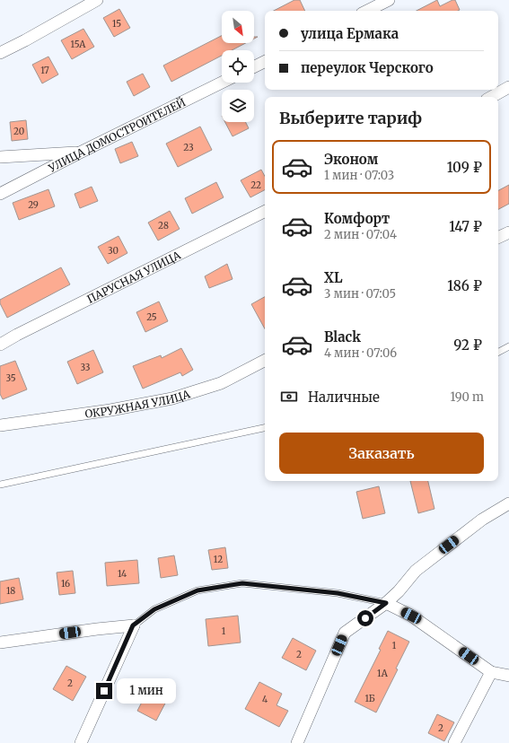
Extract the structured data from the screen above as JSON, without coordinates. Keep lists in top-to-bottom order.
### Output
{
  "streets": {
    "street": ["УЛИЦА ДОМОСТРОИТЕЛЕЙ", "ПАРУСНАЯ УЛИЦА", "ОКРУЖНАЯ УЛИЦА"]
  },
  "house_numbers": [
    "15",
    "15А",
    "17",
    "20",
    "23",
    "22",
    "29",
    "28",
    "30",
    "25",
    "33",
    "35",
    "12",
    "14",
    "16",
    "18",
    "1",
    "1",
    "2",
    "1А",
    "2",
    "1Б",
    "4",
    "2"
  ],
  "north": "bottom right",
  "page": {
    "banner": ["улица Ермака", "переулок Черского"],
    "heading": "Выберите тариф",
    "list": [
      {
        "name": "Эконом",
        "note": "1 мин · 07:03",
        "value": "109 ₽"
      },
      {
        "name": "Комфорт",
        "note": "2 мин · 07:04",
        "value": "147 ₽"
      },
      {
        "name": "XL",
        "note": "3 мин · 07:05",
        "value": "186 ₽"
      },
      {
        "name": "Black",
        "note": "4 мин · 07:06",
        "value": "92 ₽"
      }
    ],
    "pay": ["Наличные", "190 m"],
    "buttons": "Заказать",
    "bubble": "1 мин"
  }
}
